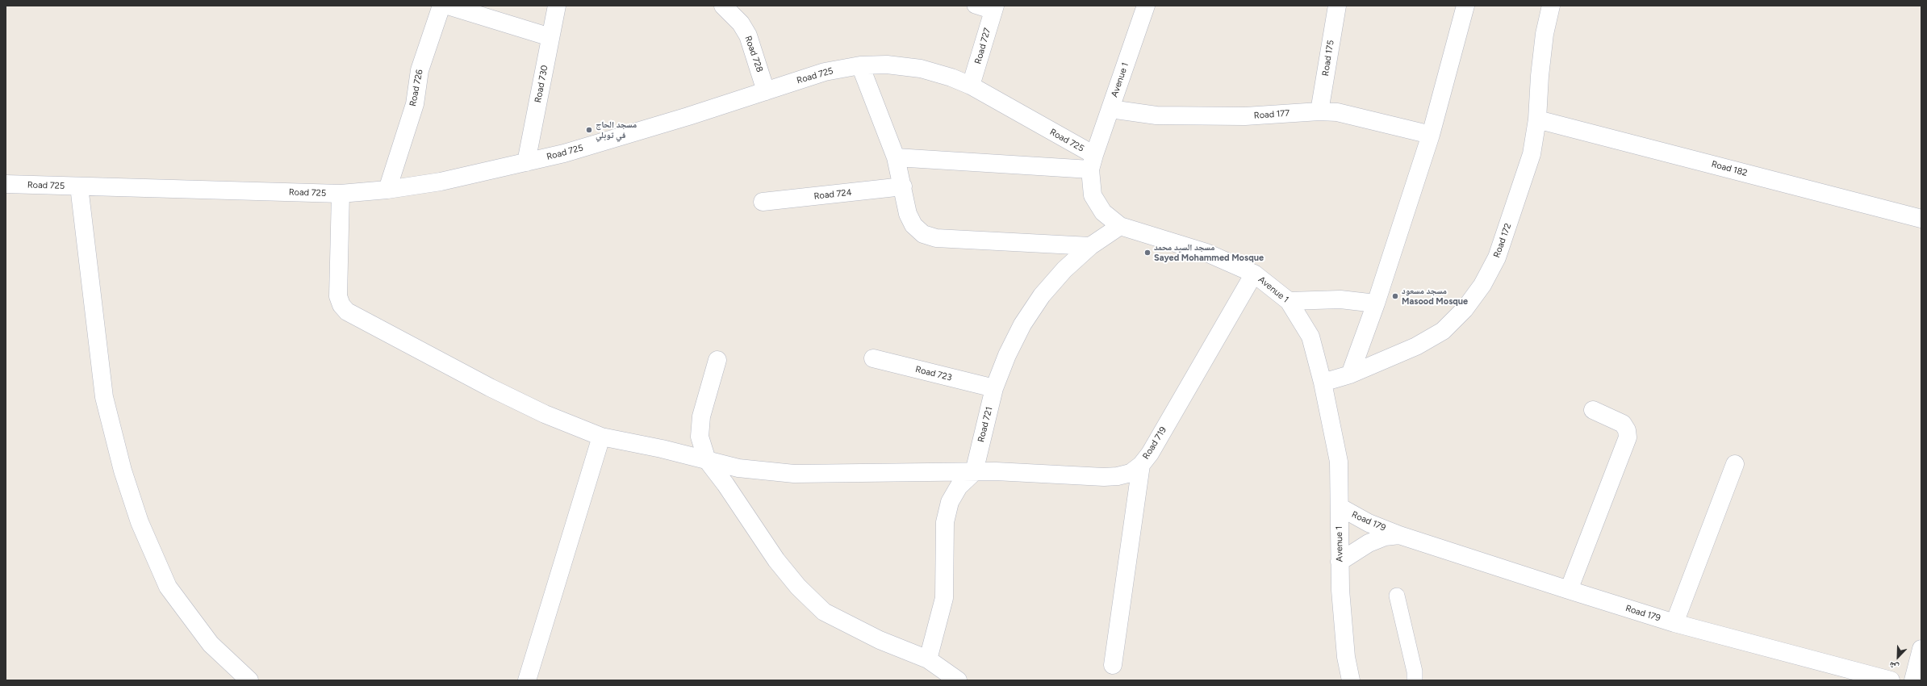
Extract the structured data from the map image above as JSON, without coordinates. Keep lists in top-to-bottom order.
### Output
{
  "streets": {
    "street": [
      "Road 727",
      "Road 728",
      "Road 175",
      "Road 725",
      "Avenue 1",
      "Road 730",
      "Road 726",
      "Road 177",
      "Road 182",
      "Road 724",
      "Road 172",
      "Road 723",
      "Road 721",
      "Road 719",
      "Road 179"
    ]
  },
  "crossings": [
    ["Road 727", "Road 725"],
    ["Road 728", "Road 725"],
    ["Road 175", "Road 177"],
    ["Road 725", "Avenue 1"],
    ["Road 725", "Road 730"],
    ["Road 725", "Road 726"],
    ["Road 725", "Road 719"],
    ["Avenue 1", "Road 177"],
    ["Avenue 1", "Road 172"],
    ["Avenue 1", "Road 721"],
    ["Avenue 1", "Road 719"],
    ["Avenue 1", "Road 179"],
    ["Road 182", "Road 172"],
    ["Road 723", "Road 721"],
    ["Road 721", "Road 719"]
  ],
  "places": ["مسجد الحاج في توبلي", "مسجد السيد محمد Sayed Mohammed Mosque", "مسجد مسعود Masood Mosque"],
  "north": "bottom left"
}
